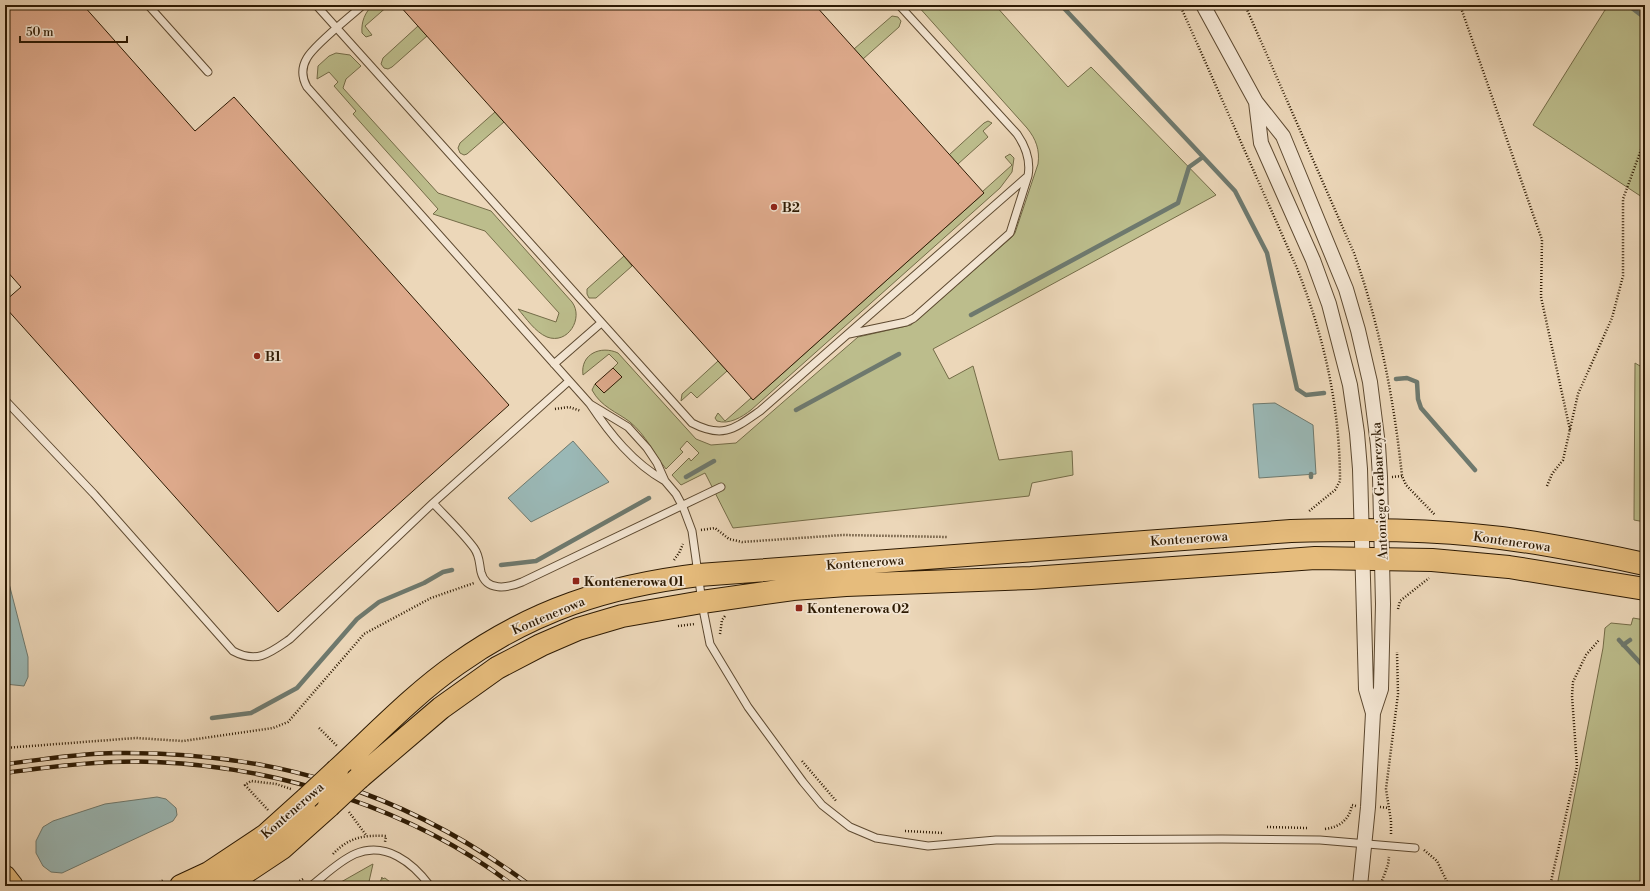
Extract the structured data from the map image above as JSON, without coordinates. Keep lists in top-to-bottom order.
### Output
{
  "streets": {
    "main road": ["Kontenerowa"],
    "street": ["Antoniego Grabarczyka"]
  },
  "crossings": [
    ["Antoniego Grabarczyka", "Kontenerowa"]
  ],
  "places": {
    "other": ["B2", "B1"],
    "transit": ["Kontenerowa 01", "Kontenerowa 02"]
  },
  "scale_bar": "50 m"
}
